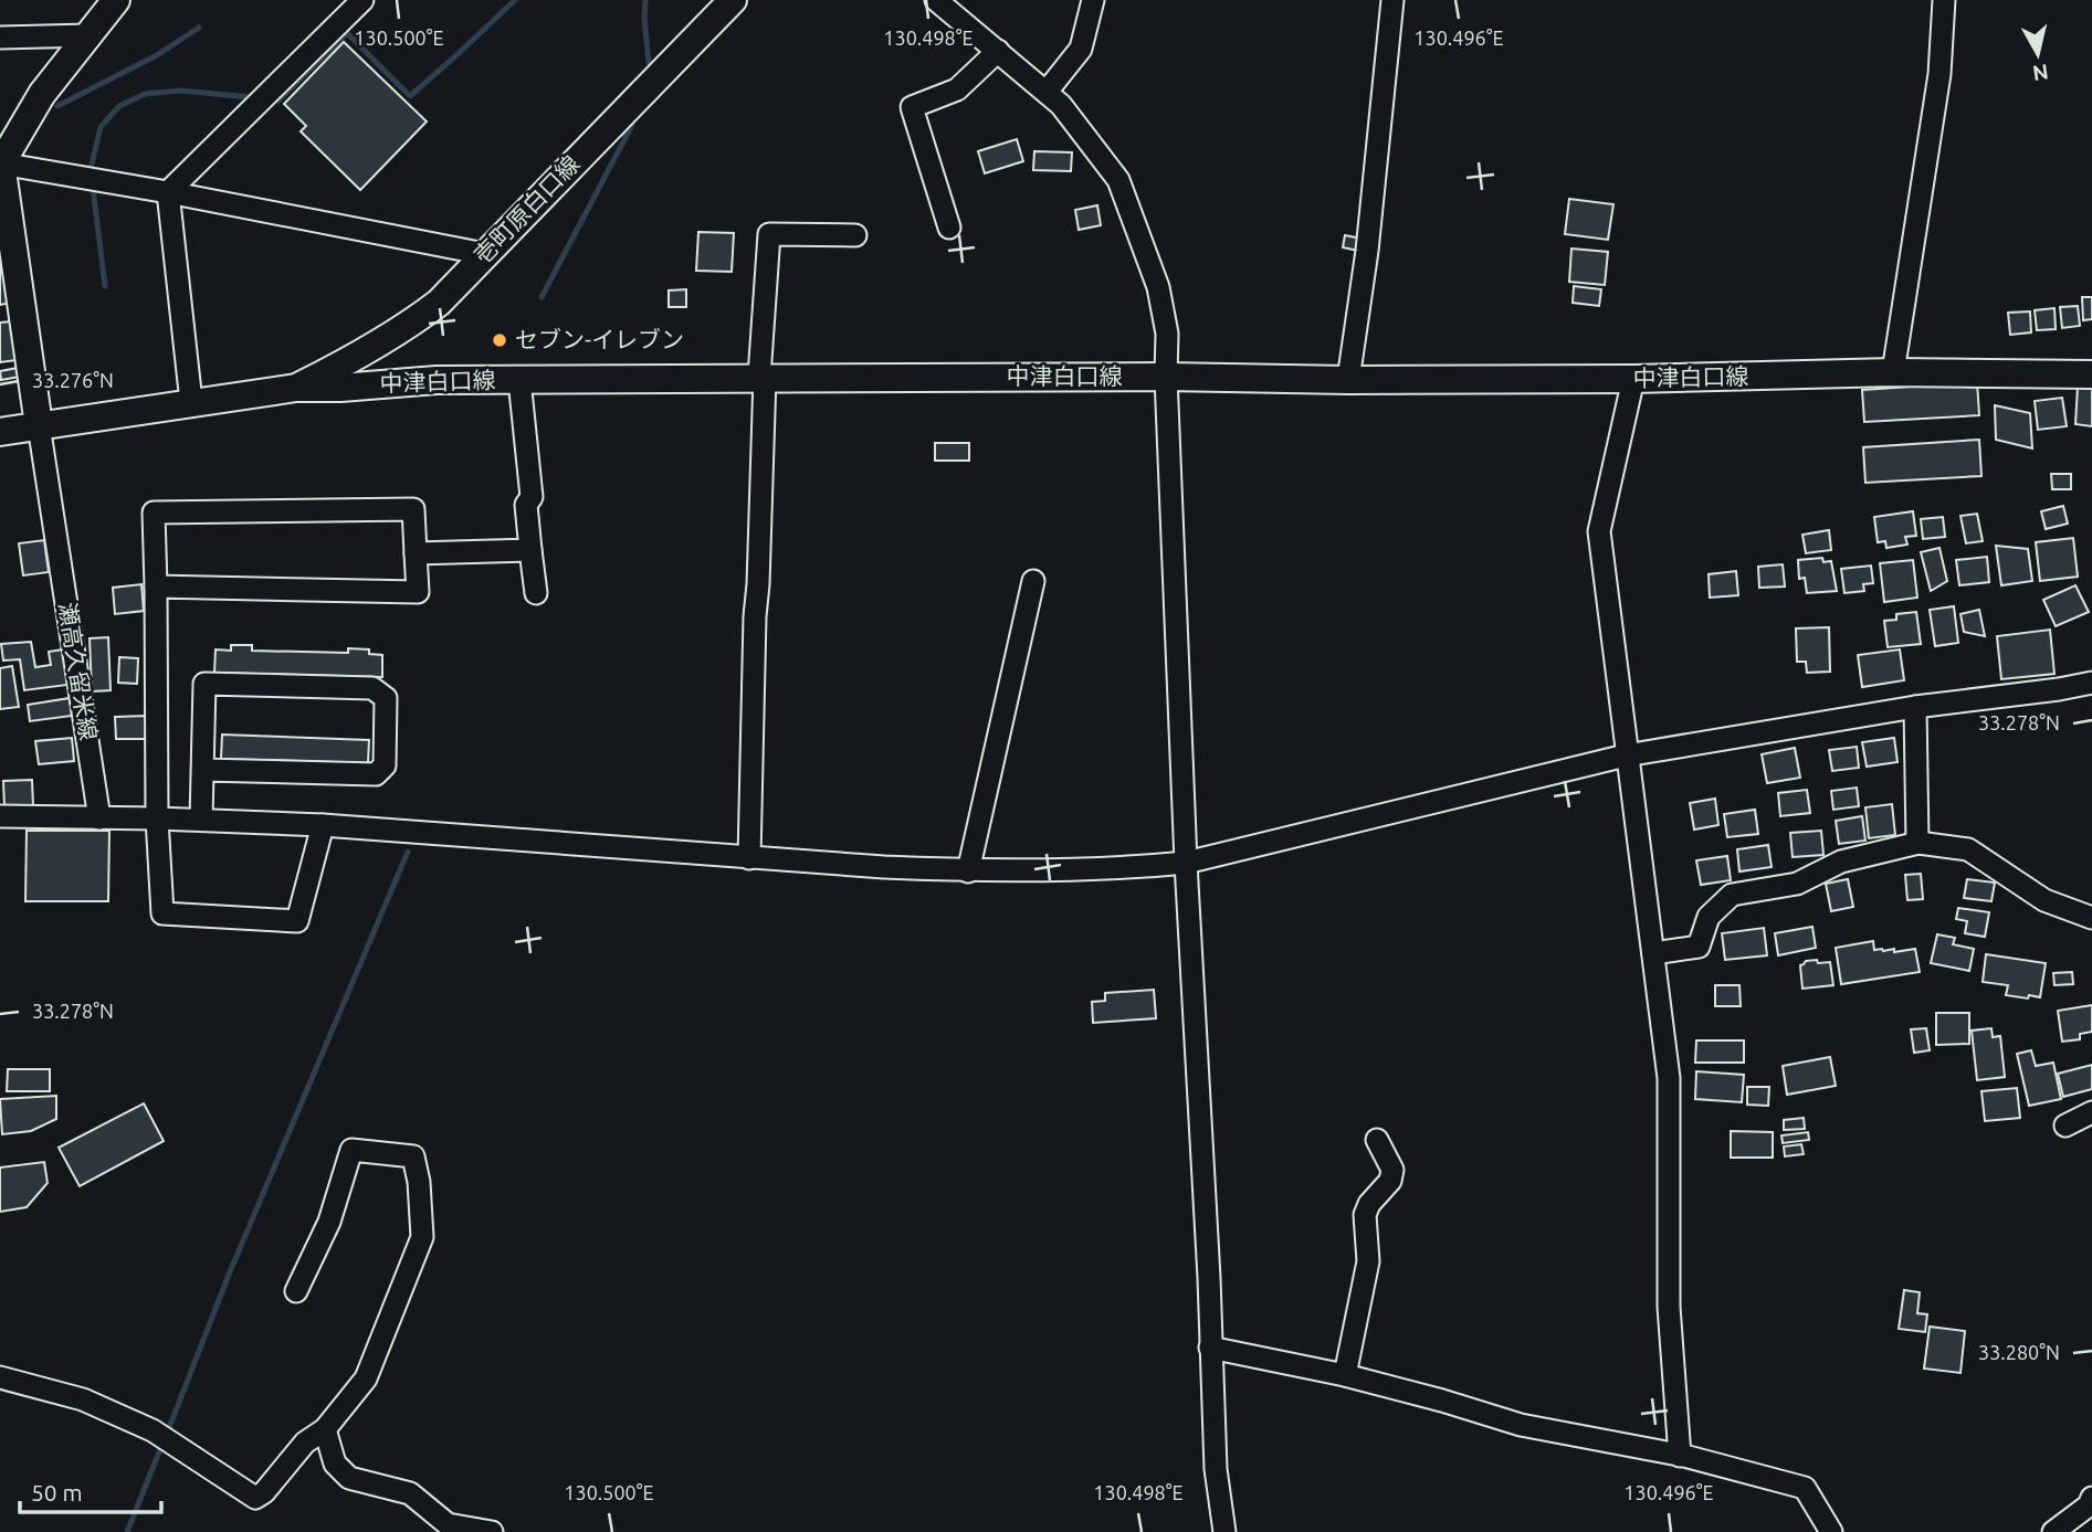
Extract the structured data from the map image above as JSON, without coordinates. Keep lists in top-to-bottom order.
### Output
{
  "streets": {
    "main road": ["壱町原白口線", "中津白口線", "瀬高久留米線"]
  },
  "crossings": [
    ["壱町原白口線", "中津白口線"],
    ["中津白口線", "瀬高久留米線"]
  ],
  "places": ["セブン-イレブン"],
  "scale_bar": "50 m",
  "north": "bottom",
  "coordinates": [
    "130.500°E",
    "130.498°E",
    "130.496°E",
    "33.276°N",
    "33.278°N",
    "33.280°N"
  ]
}
